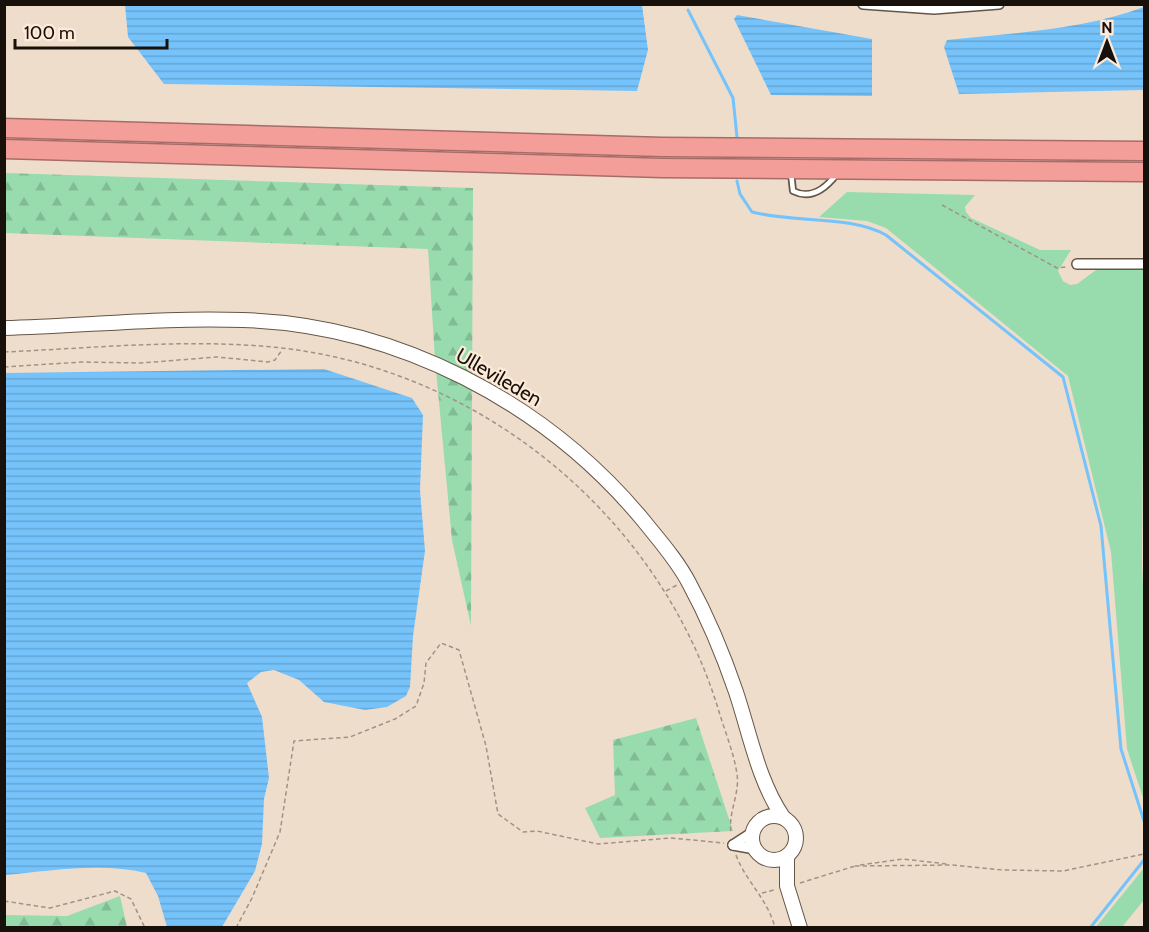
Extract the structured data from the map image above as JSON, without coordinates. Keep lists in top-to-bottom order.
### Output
{
  "streets": {
    "main road": ["Ullevileden"]
  },
  "scale_bar": "100 m",
  "north": "top"
}
